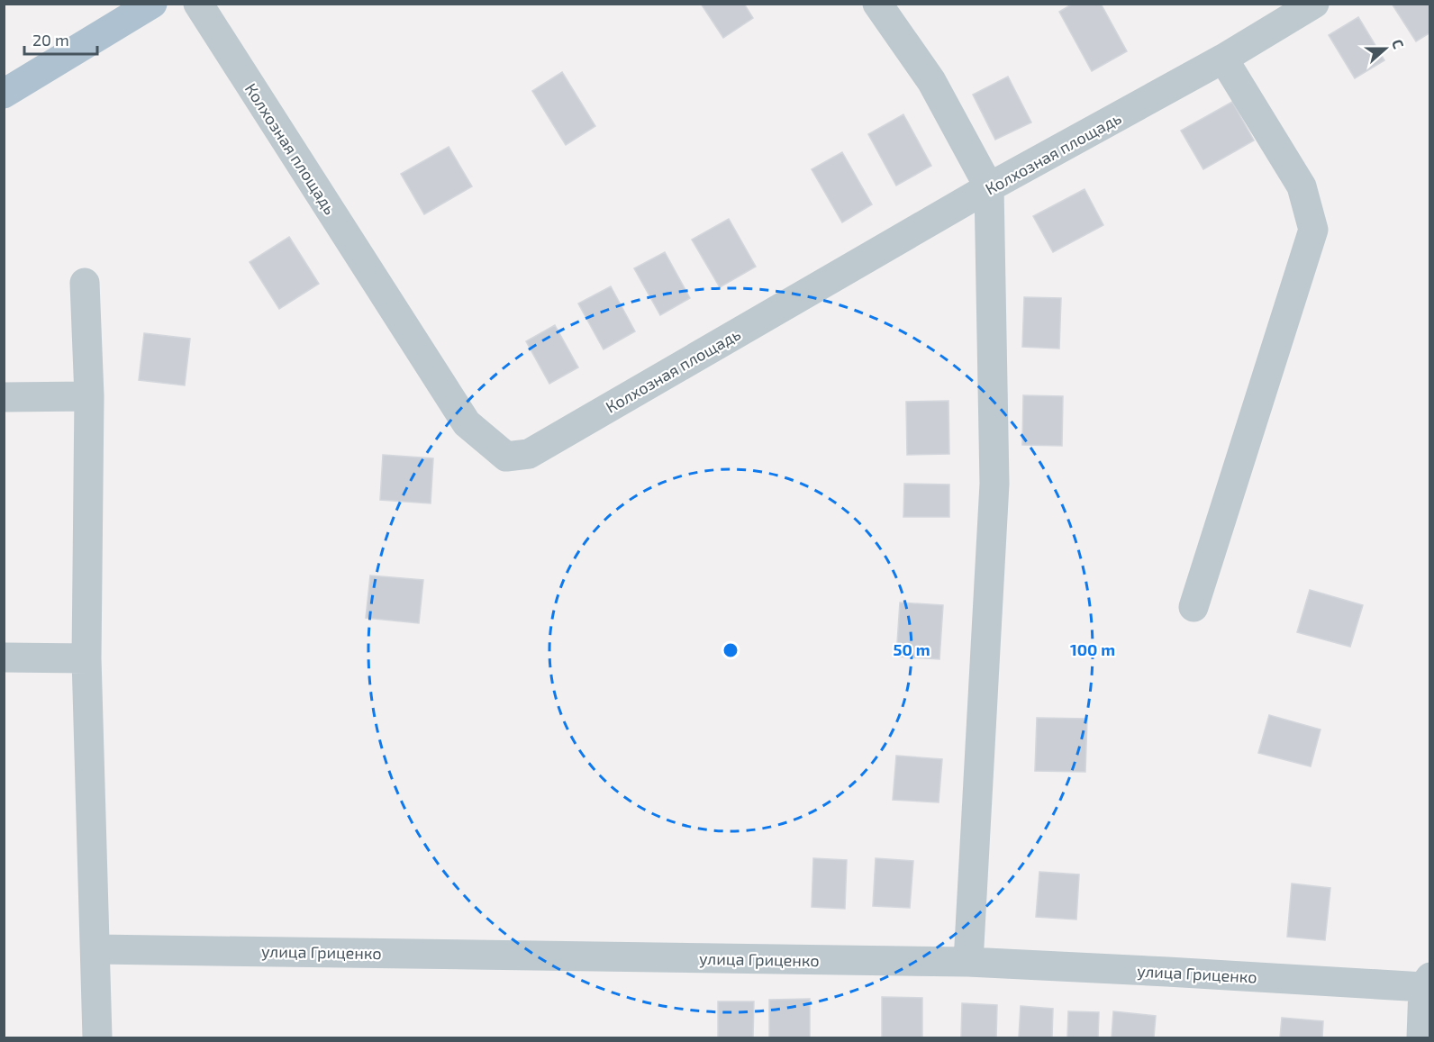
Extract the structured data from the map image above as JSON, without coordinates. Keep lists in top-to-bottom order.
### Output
{
  "streets": {
    "street": ["Колхозная площадь", "улица Гриценко"]
  },
  "scale_bar": "20 m",
  "north": "right",
  "rings": ["50 m", "100 m"]
}
